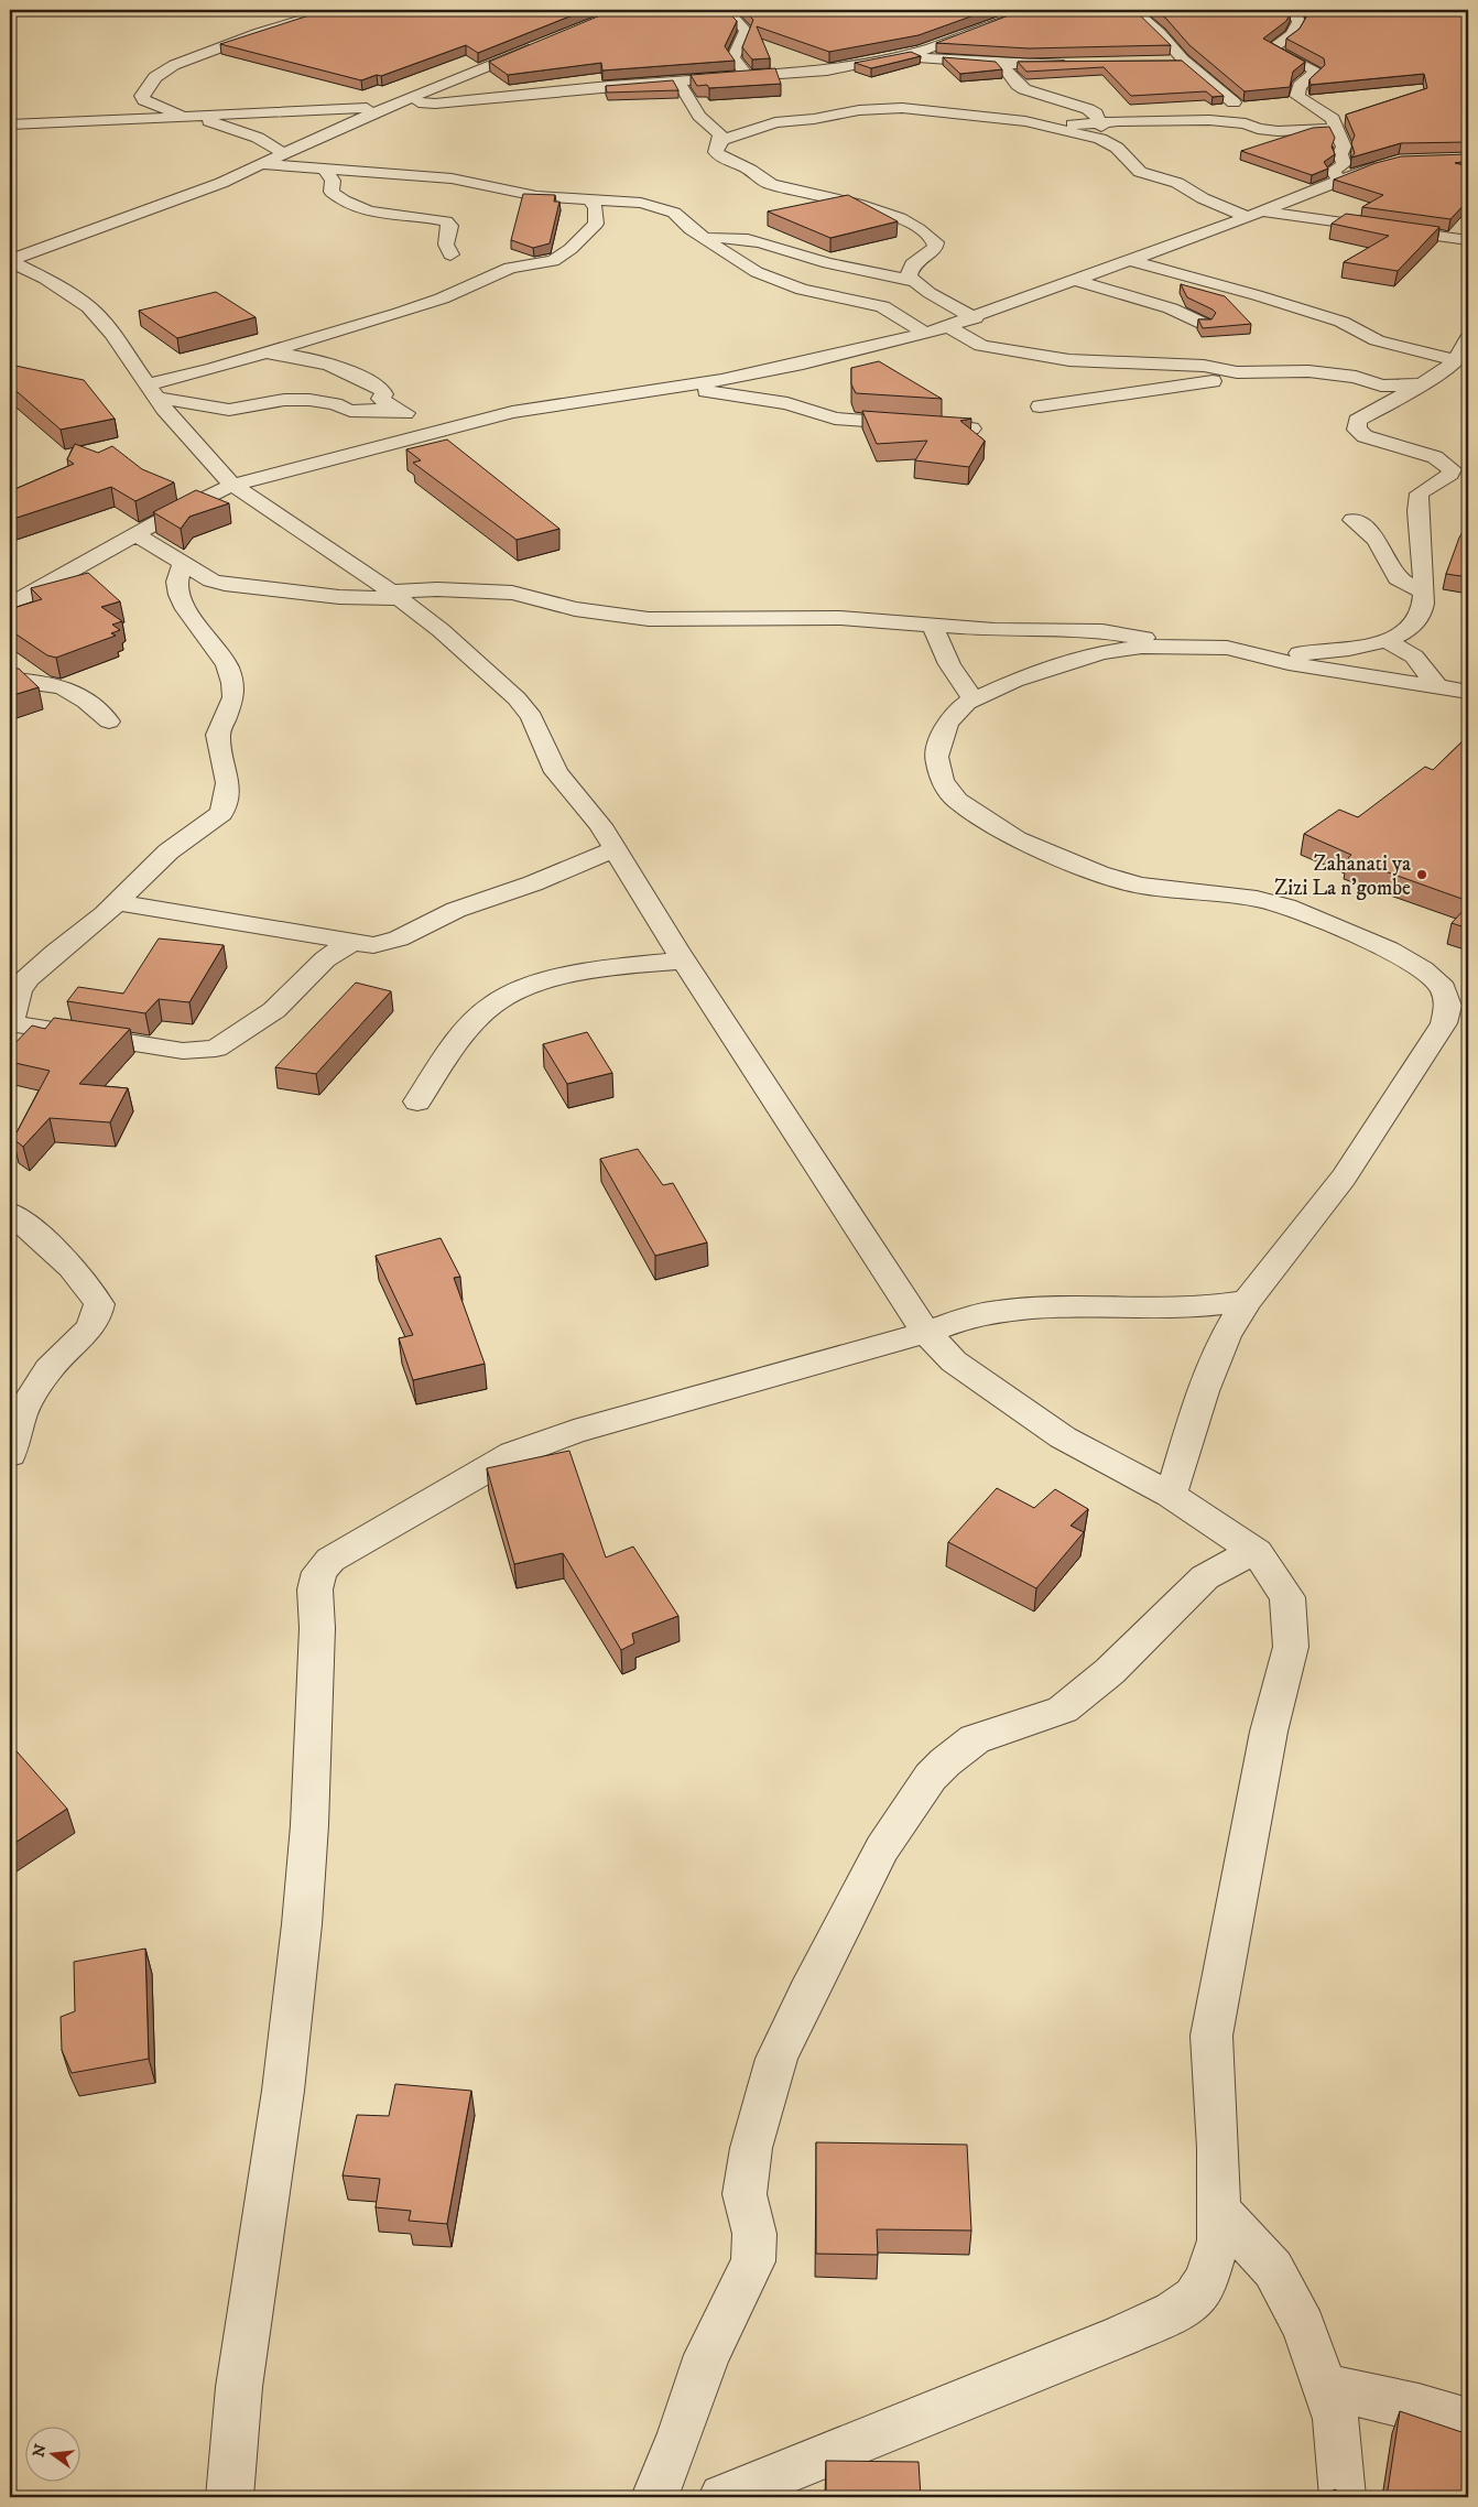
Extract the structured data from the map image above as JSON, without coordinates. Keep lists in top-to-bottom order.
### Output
{
  "places": ["Zahanati ya Zizi La n'gombe"],
  "north": "left"
}
